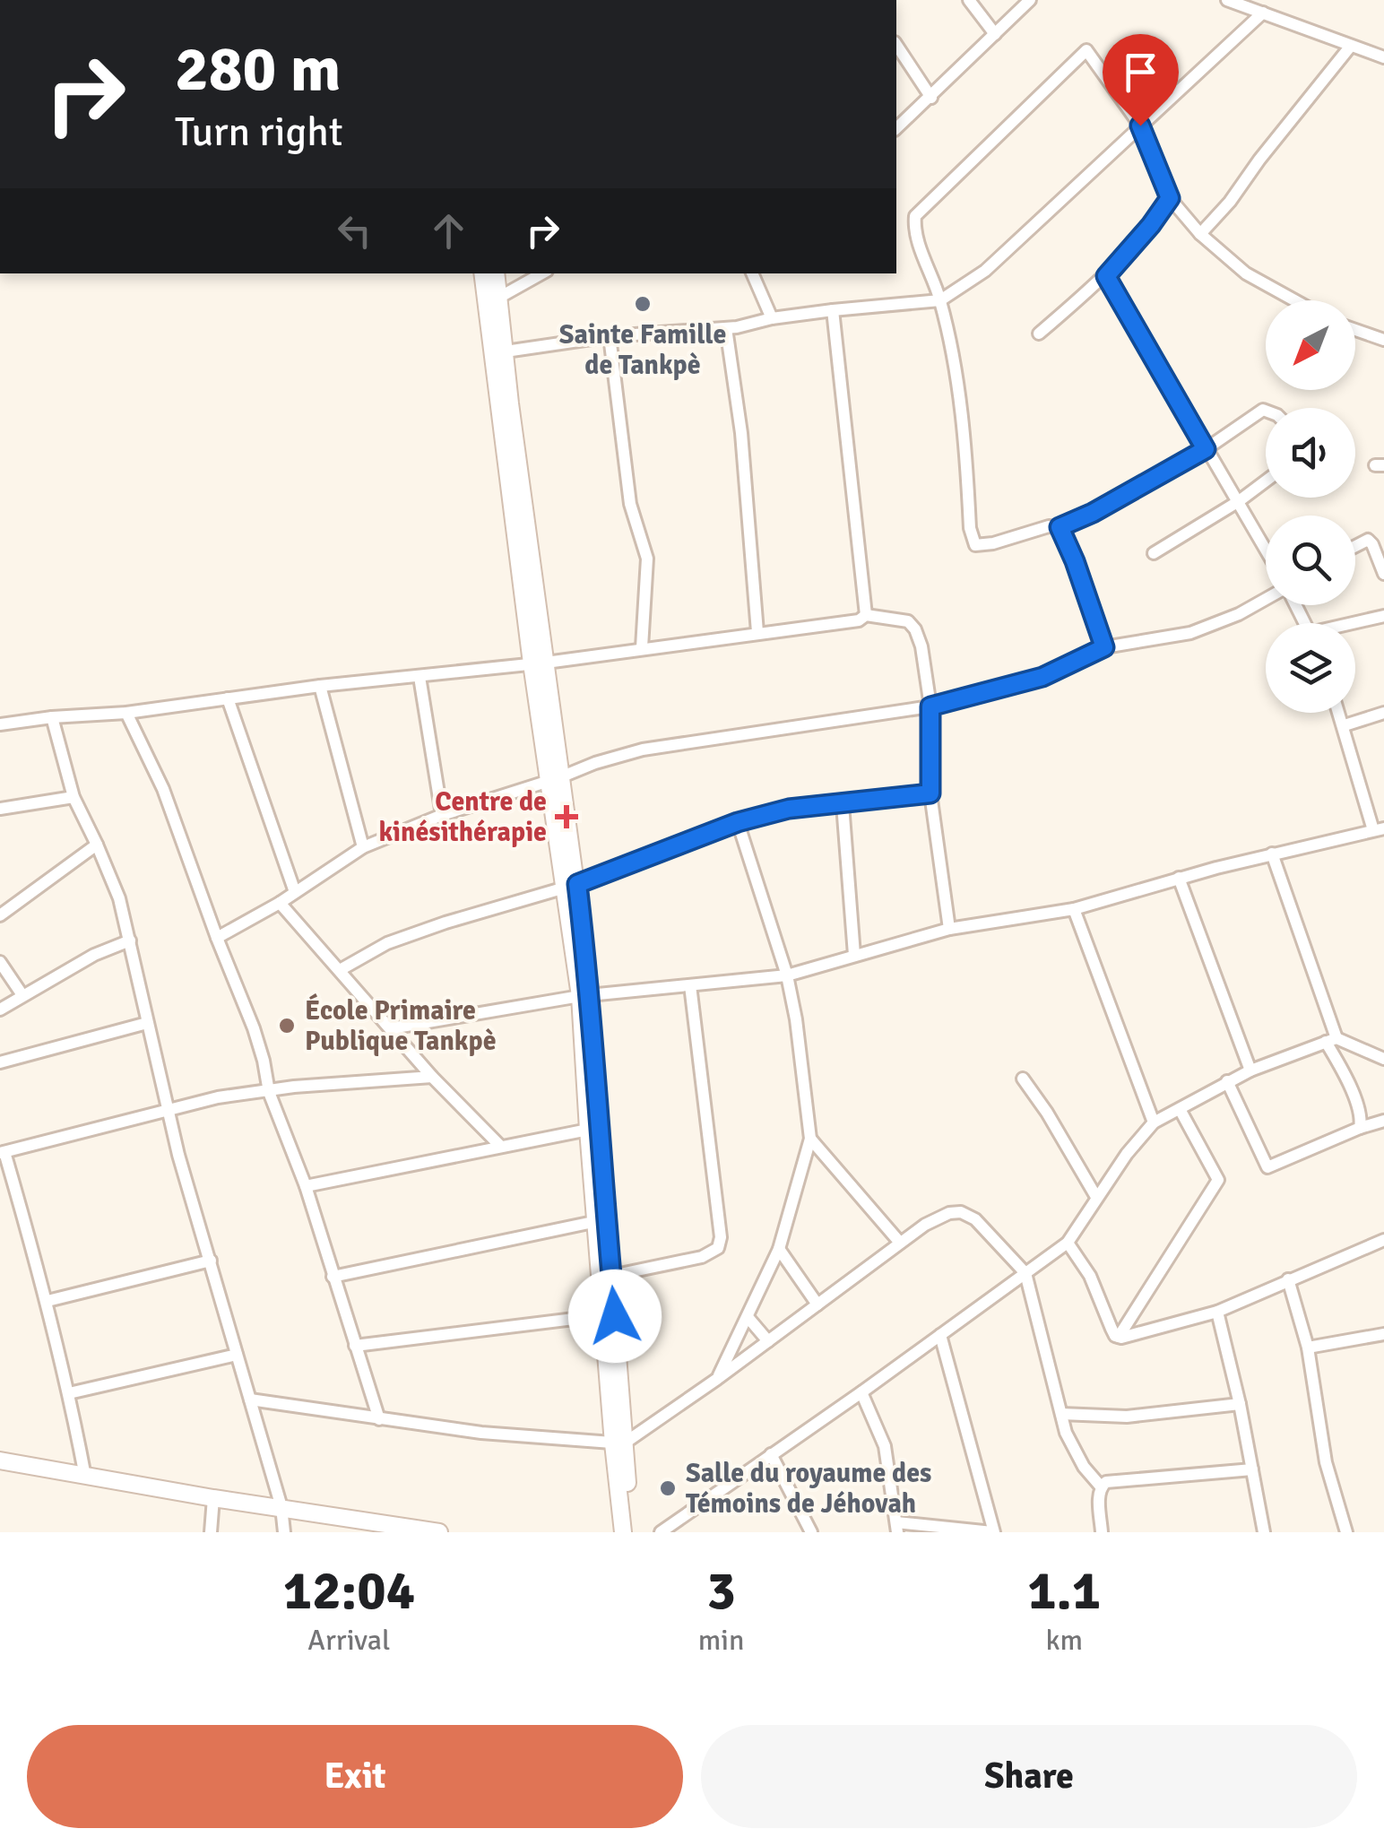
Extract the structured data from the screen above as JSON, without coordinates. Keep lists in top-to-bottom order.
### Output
{
  "places": {
    "other": ["Sainte Famille de Tankpè", "École Primaire Publique Tankpè", "Salle du royaume des Témoins de Jéhovah"],
    "health": ["Centre de kinésithérapie"]
  },
  "north": "bottom left",
  "page": {
    "turn": ["280 m", "Turn right"],
    "eta": [
      "12:04",
      "Arrival",
      "3",
      "min",
      "1.1",
      "km"
    ],
    "buttons": ["Exit", "Share"]
  }
}
